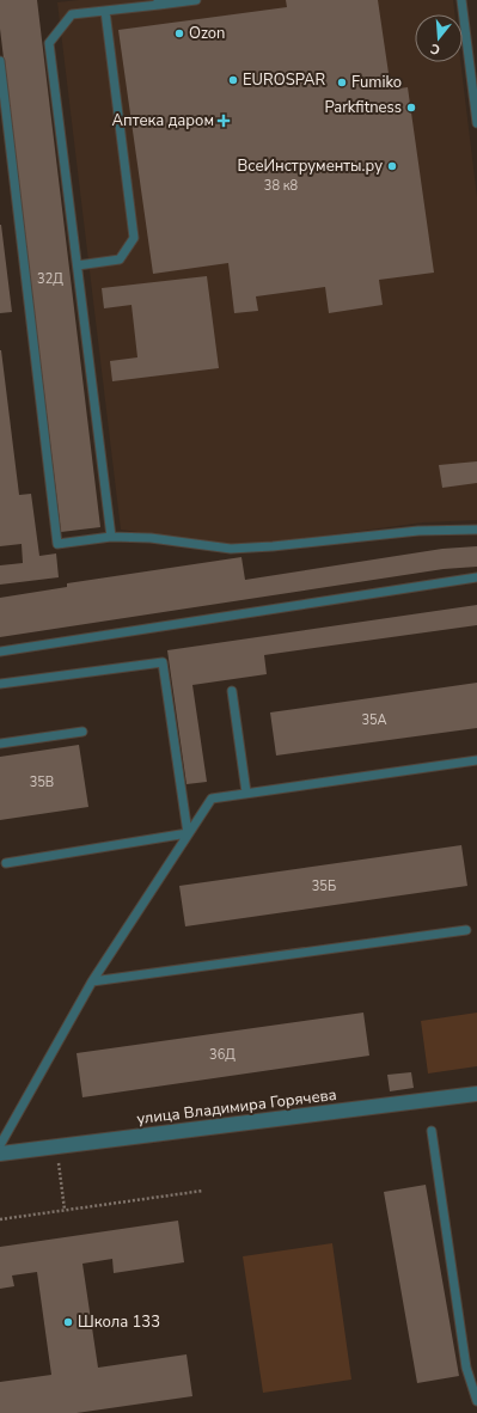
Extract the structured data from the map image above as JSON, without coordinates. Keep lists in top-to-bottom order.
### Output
{
  "streets": {
    "street": ["улица Владимира Горячева"]
  },
  "places": {
    "other": [
      "Ozon",
      "EUROSPAR",
      "Fumiko",
      "Parkfitness",
      "ВсеИнструменты.ру",
      "Школа 133"
    ],
    "health": ["Аптека даром"]
  },
  "house_numbers": [
    "38 к8",
    "32Д",
    "35А",
    "35В",
    "35Б",
    "36Д"
  ],
  "north": "bottom"
}
